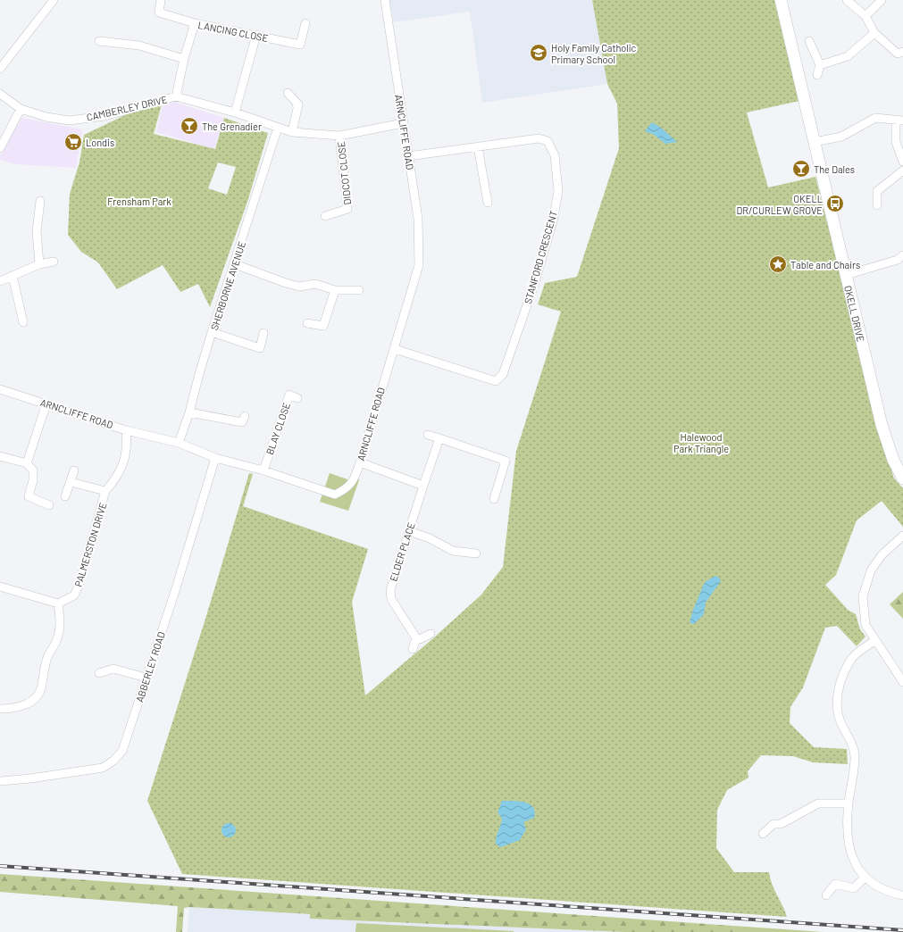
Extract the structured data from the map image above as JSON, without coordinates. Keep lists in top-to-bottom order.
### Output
{
  "streets": {
    "street": [
      "LANCING CLOSE",
      "CAMBERLEY DRIVE",
      "ARNCLIFFE ROAD",
      "DIDCOT CLOSE",
      "STANFORD CRESCENT",
      "SHERBORNE AVENUE",
      "OKELL DRIVE",
      "BLAY CLOSE",
      "PALMERSTON DRIVE",
      "ELDER PLACE",
      "ABBERLEY ROAD"
    ]
  },
  "crossings": [
    ["CAMBERLEY DRIVE", "ARNCLIFFE ROAD"],
    ["CAMBERLEY DRIVE", "DIDCOT CLOSE"],
    ["CAMBERLEY DRIVE", "SHERBORNE AVENUE"],
    ["ARNCLIFFE ROAD", "STANFORD CRESCENT"],
    ["ARNCLIFFE ROAD", "SHERBORNE AVENUE"],
    ["ARNCLIFFE ROAD", "BLAY CLOSE"],
    ["ARNCLIFFE ROAD", "PALMERSTON DRIVE"],
    ["ARNCLIFFE ROAD", "ABBERLEY ROAD"]
  ],
  "parks": ["Frensham Park", "Halewood Park Triangle"],
  "places": {
    "school or university": ["Holy Family Catholic Primary School"],
    "bar": ["The Grenadier", "The Dales"],
    "supermarket": ["Londis"],
    "bus stop": ["OKELL DR/CURLEW GROVE"],
    "place": ["Table and Chairs"]
  }
}
